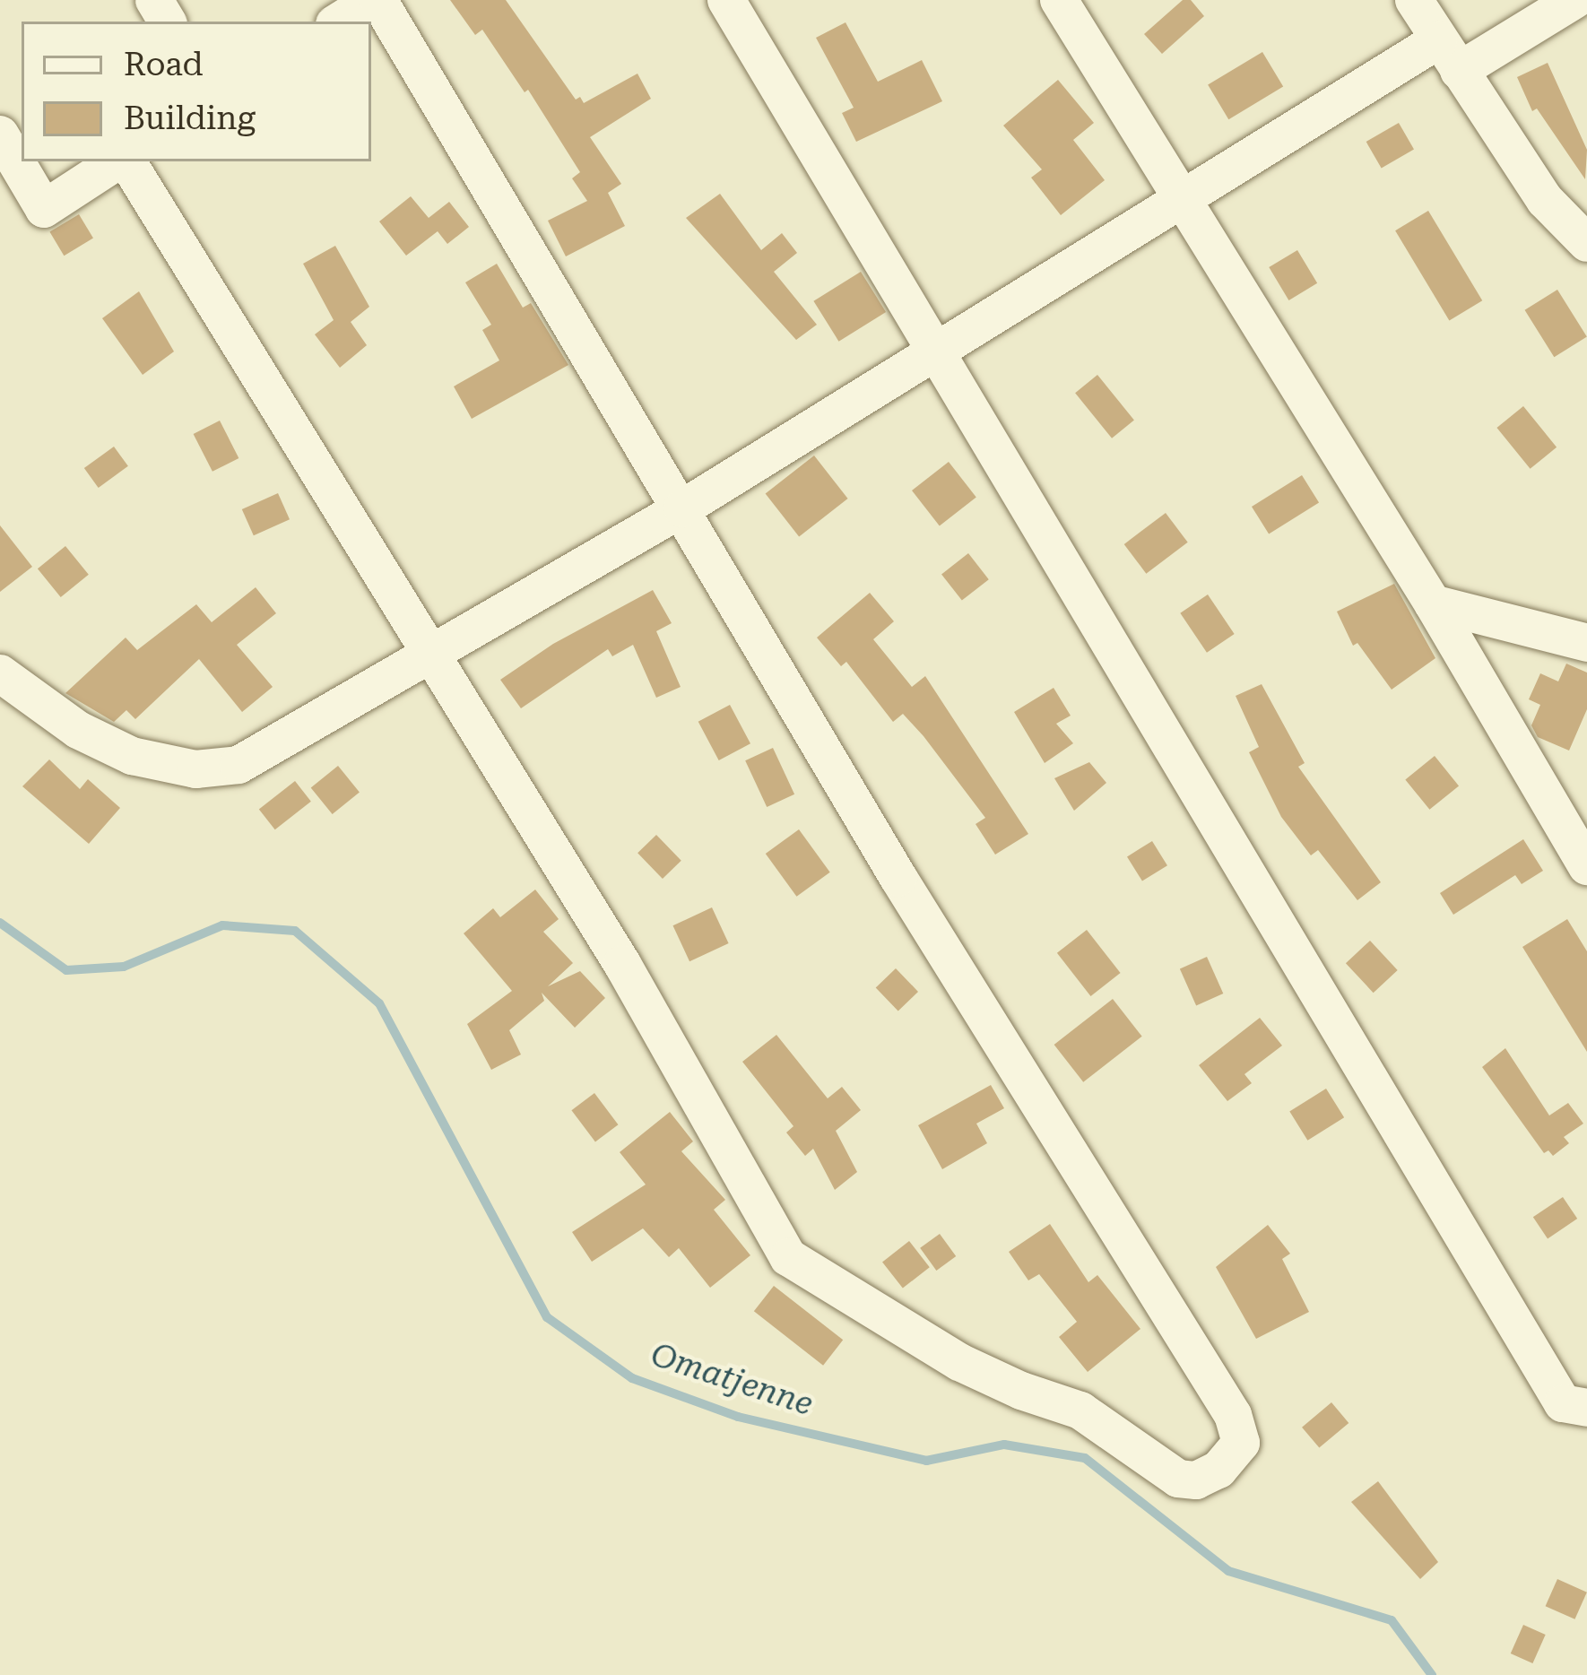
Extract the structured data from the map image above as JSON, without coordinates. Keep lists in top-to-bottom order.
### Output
{
  "water": ["Omatjenne"],
  "legend": ["Road", "Building"]
}
